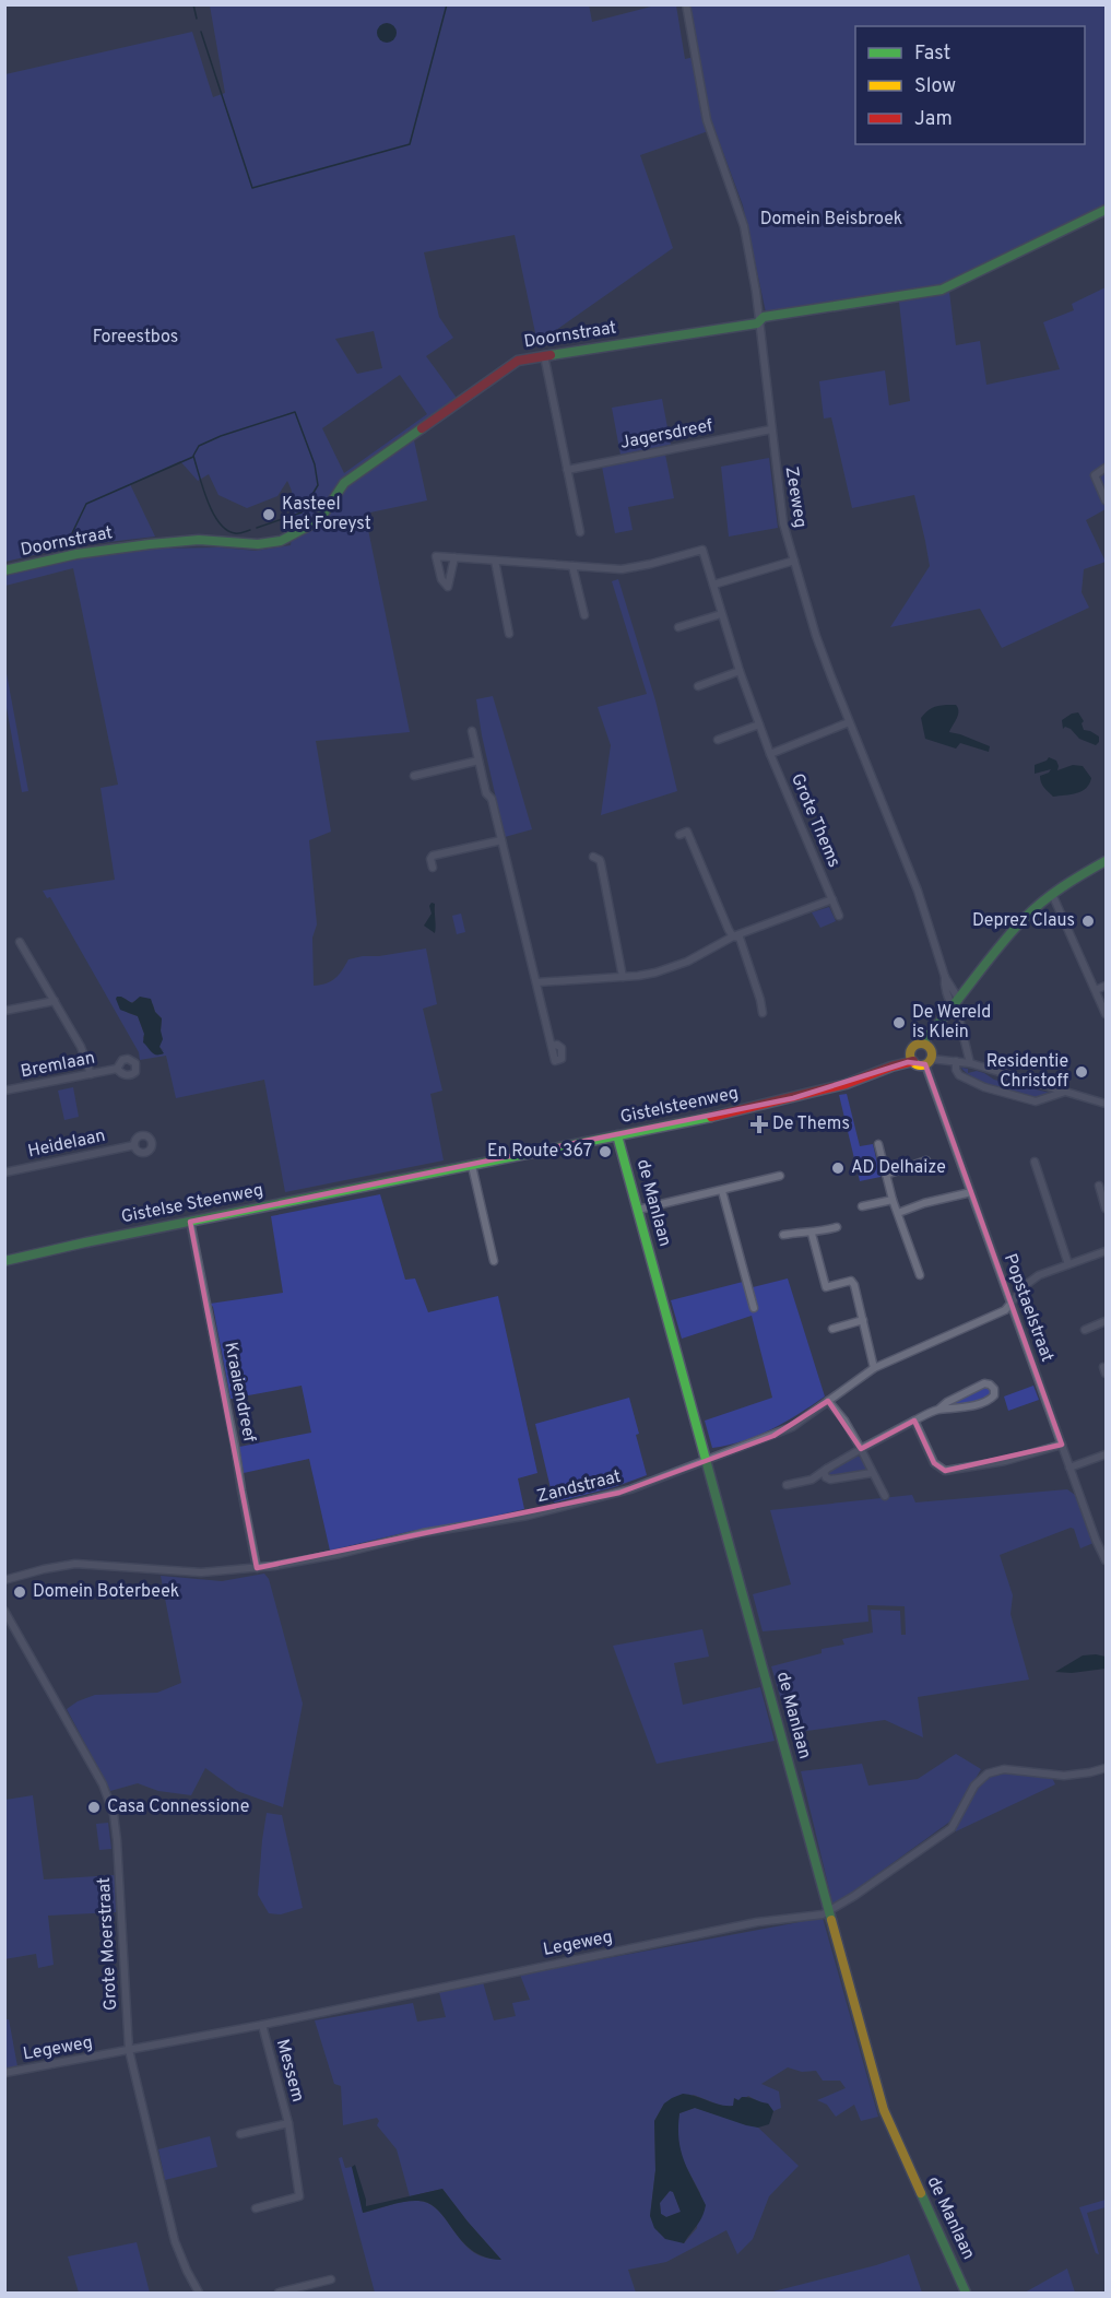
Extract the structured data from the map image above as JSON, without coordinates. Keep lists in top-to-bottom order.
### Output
{
  "streets": {
    "street": [
      "Doornstraat",
      "Jagersdreef",
      "Zeeweg",
      "Grote Thems",
      "Bremlaan",
      "Gistelsteenweg",
      "Heidelaan",
      "de Manlaan",
      "Gistelse Steenweg",
      "Popstaelstraat",
      "Kraaiendreef",
      "Zandstraat",
      "Grote Moerstraat",
      "Legeweg",
      "Messem"
    ]
  },
  "crossings": [
    ["Doornstraat", "Zeeweg"],
    ["Jagersdreef", "Zeeweg"],
    ["Gistelsteenweg", "de Manlaan"],
    ["Gistelsteenweg", "Gistelse Steenweg"],
    ["Gistelsteenweg", "Popstaelstraat"],
    ["de Manlaan", "Zandstraat"],
    ["de Manlaan", "Legeweg"],
    ["Gistelse Steenweg", "Kraaiendreef"],
    ["Popstaelstraat", "Zandstraat"],
    ["Kraaiendreef", "Zandstraat"],
    ["Grote Moerstraat", "Legeweg"],
    ["Legeweg", "Messem"]
  ],
  "parks": ["Domein Beisbroek", "Foreestbos"],
  "places": {
    "other": [
      "Kasteel Het Foreyst",
      "Deprez Claus",
      "De Wereld is Klein",
      "Residentie Christoff",
      "En Route 367",
      "AD Delhaize",
      "Domein Boterbeek",
      "Casa Connessione"
    ],
    "health": ["De Thems"]
  },
  "legend": ["Fast", "Slow", "Jam"]
}
